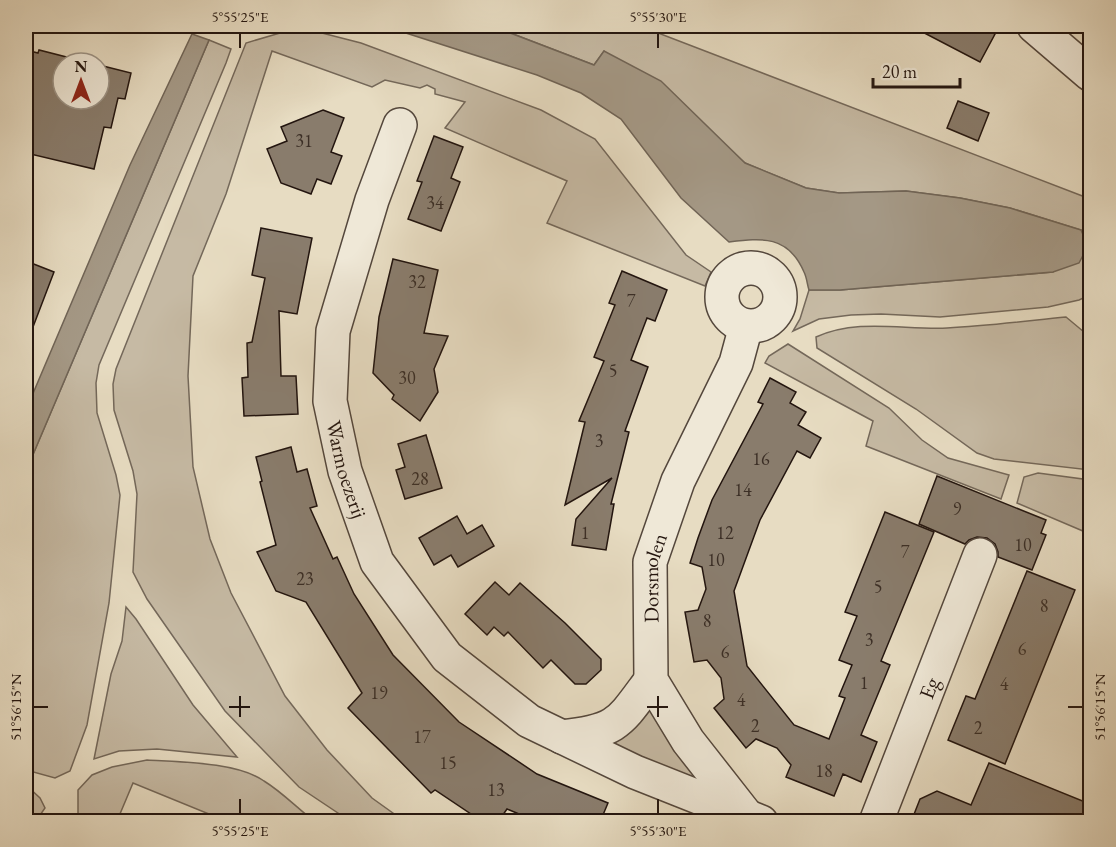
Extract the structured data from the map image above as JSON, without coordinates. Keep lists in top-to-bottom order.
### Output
{
  "streets": {
    "street": ["Warmoezerij", "Dorsmolen", "Eg"]
  },
  "house_numbers": [
    "31",
    "34",
    "32",
    "7",
    "5",
    "30",
    "3",
    "16",
    "28",
    "14",
    "9",
    "1",
    "12",
    "10",
    "7",
    "10",
    "23",
    "5",
    "8",
    "8",
    "3",
    "6",
    "6",
    "1",
    "4",
    "19",
    "4",
    "2",
    "2",
    "17",
    "15",
    "18",
    "13"
  ],
  "scale_bar": "20 m",
  "north": "top",
  "coordinates": ["5°55'25\"E", "5°55'30\"E", "51°56'15\"N"]
}
